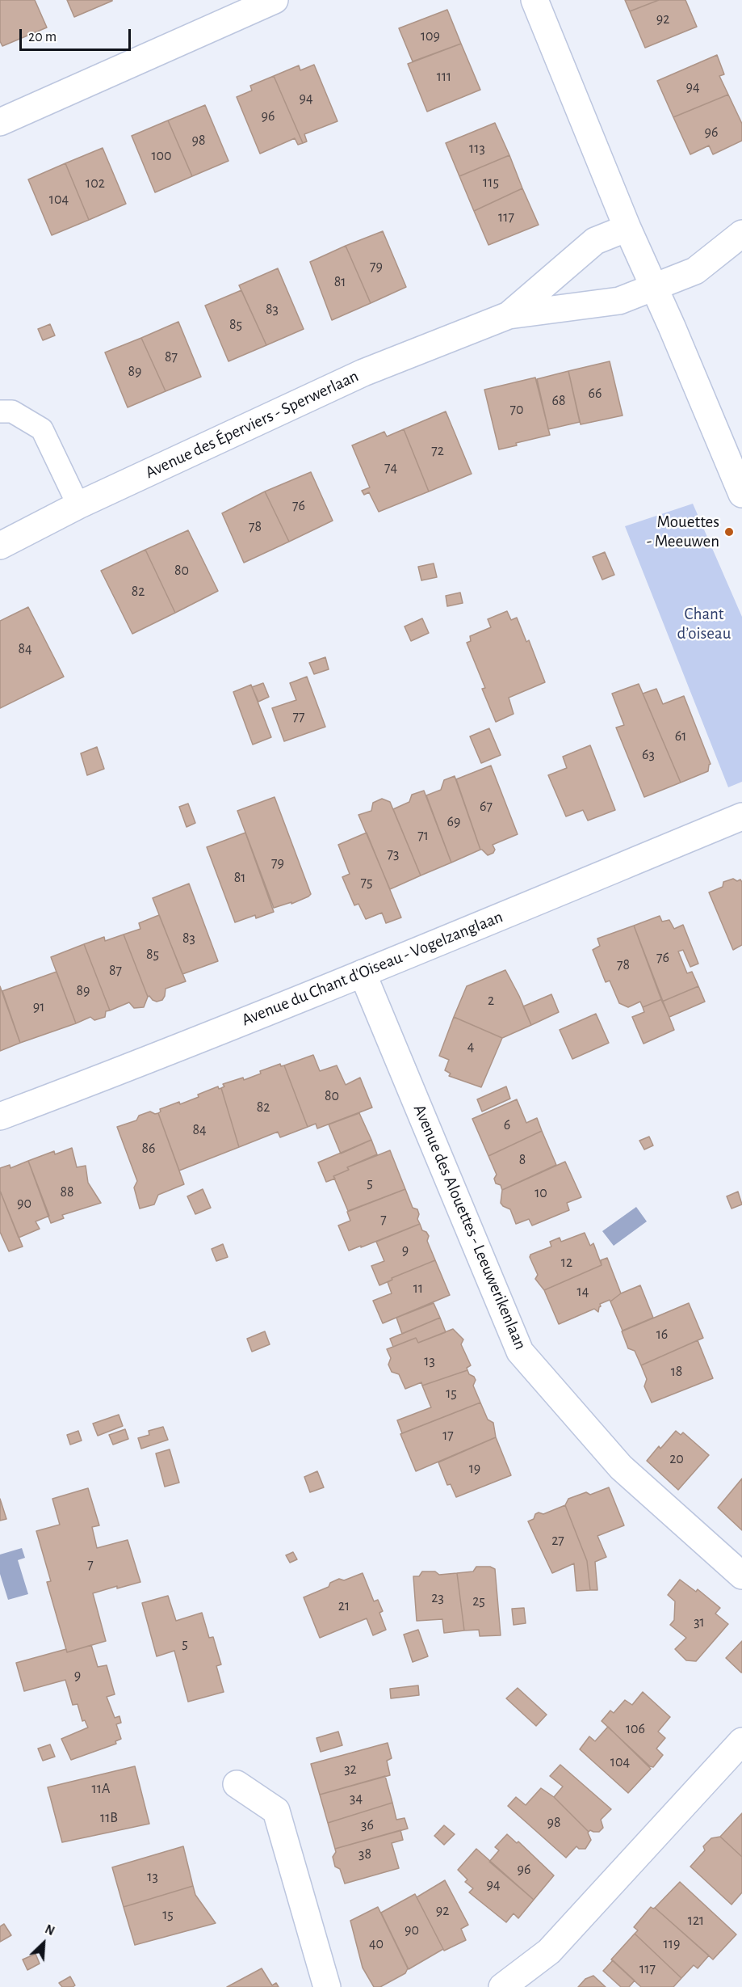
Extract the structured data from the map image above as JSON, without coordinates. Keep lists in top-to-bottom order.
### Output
{
  "streets": {
    "street": ["Avenue des Éperviers - Sperwerlaan", "Avenue du Chant d'Oiseau - Vogelzanglaan", "Avenue des Alouettes - Leeuwerikenlaan"]
  },
  "crossings": [
    ["Avenue du Chant d'Oiseau - Vogelzanglaan", "Avenue des Alouettes - Leeuwerikenlaan"]
  ],
  "parks": ["Chant d’oiseau"],
  "places": ["Mouettes - Meeuwen"],
  "house_numbers": [
    "92",
    "109",
    "111",
    "94",
    "94",
    "96",
    "96",
    "98",
    "113",
    "100",
    "115",
    "102",
    "104",
    "117",
    "79",
    "81",
    "83",
    "85",
    "87",
    "89",
    "66",
    "68",
    "70",
    "72",
    "74",
    "76",
    "78",
    "80",
    "82",
    "84",
    "77",
    "61",
    "63",
    "67",
    "69",
    "71",
    "73",
    "79",
    "81",
    "75",
    "83",
    "85",
    "76",
    "78",
    "87",
    "89",
    "2",
    "91",
    "4",
    "80",
    "82",
    "6",
    "84",
    "86",
    "8",
    "5",
    "88",
    "10",
    "90",
    "7",
    "9",
    "12",
    "11",
    "14",
    "16",
    "13",
    "18",
    "15",
    "17",
    "20",
    "19",
    "27",
    "7",
    "23",
    "25",
    "21",
    "31",
    "5",
    "9",
    "106",
    "104",
    "32",
    "11A",
    "34",
    "11B",
    "98",
    "36",
    "38",
    "96",
    "13",
    "94",
    "92",
    "15",
    "121",
    "90",
    "40",
    "119",
    "117"
  ],
  "scale_bar": "20 m",
  "north": "top right"
}
